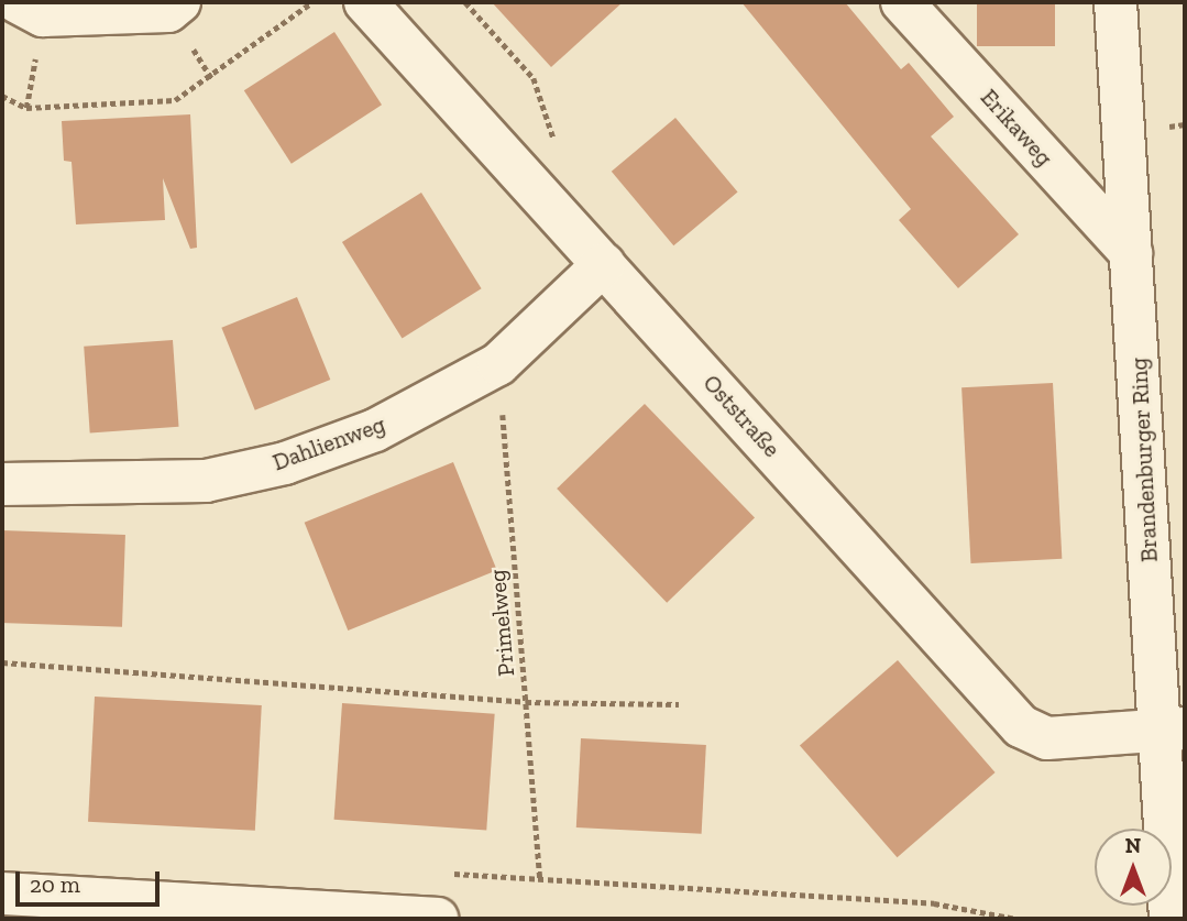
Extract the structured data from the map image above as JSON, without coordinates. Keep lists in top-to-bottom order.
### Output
{
  "streets": {
    "street": [
      "Erikaweg",
      "Oststraße",
      "Dahlienweg",
      "Brandenburger Ring"
    ],
    "path": ["Primelweg"]
  },
  "crossings": [
    ["Erikaweg", "Brandenburger Ring"],
    ["Oststraße", "Dahlienweg"],
    ["Oststraße", "Brandenburger Ring"],
    ["Dahlienweg", "Primelweg"]
  ],
  "scale_bar": "20 m",
  "north": "top"
}
